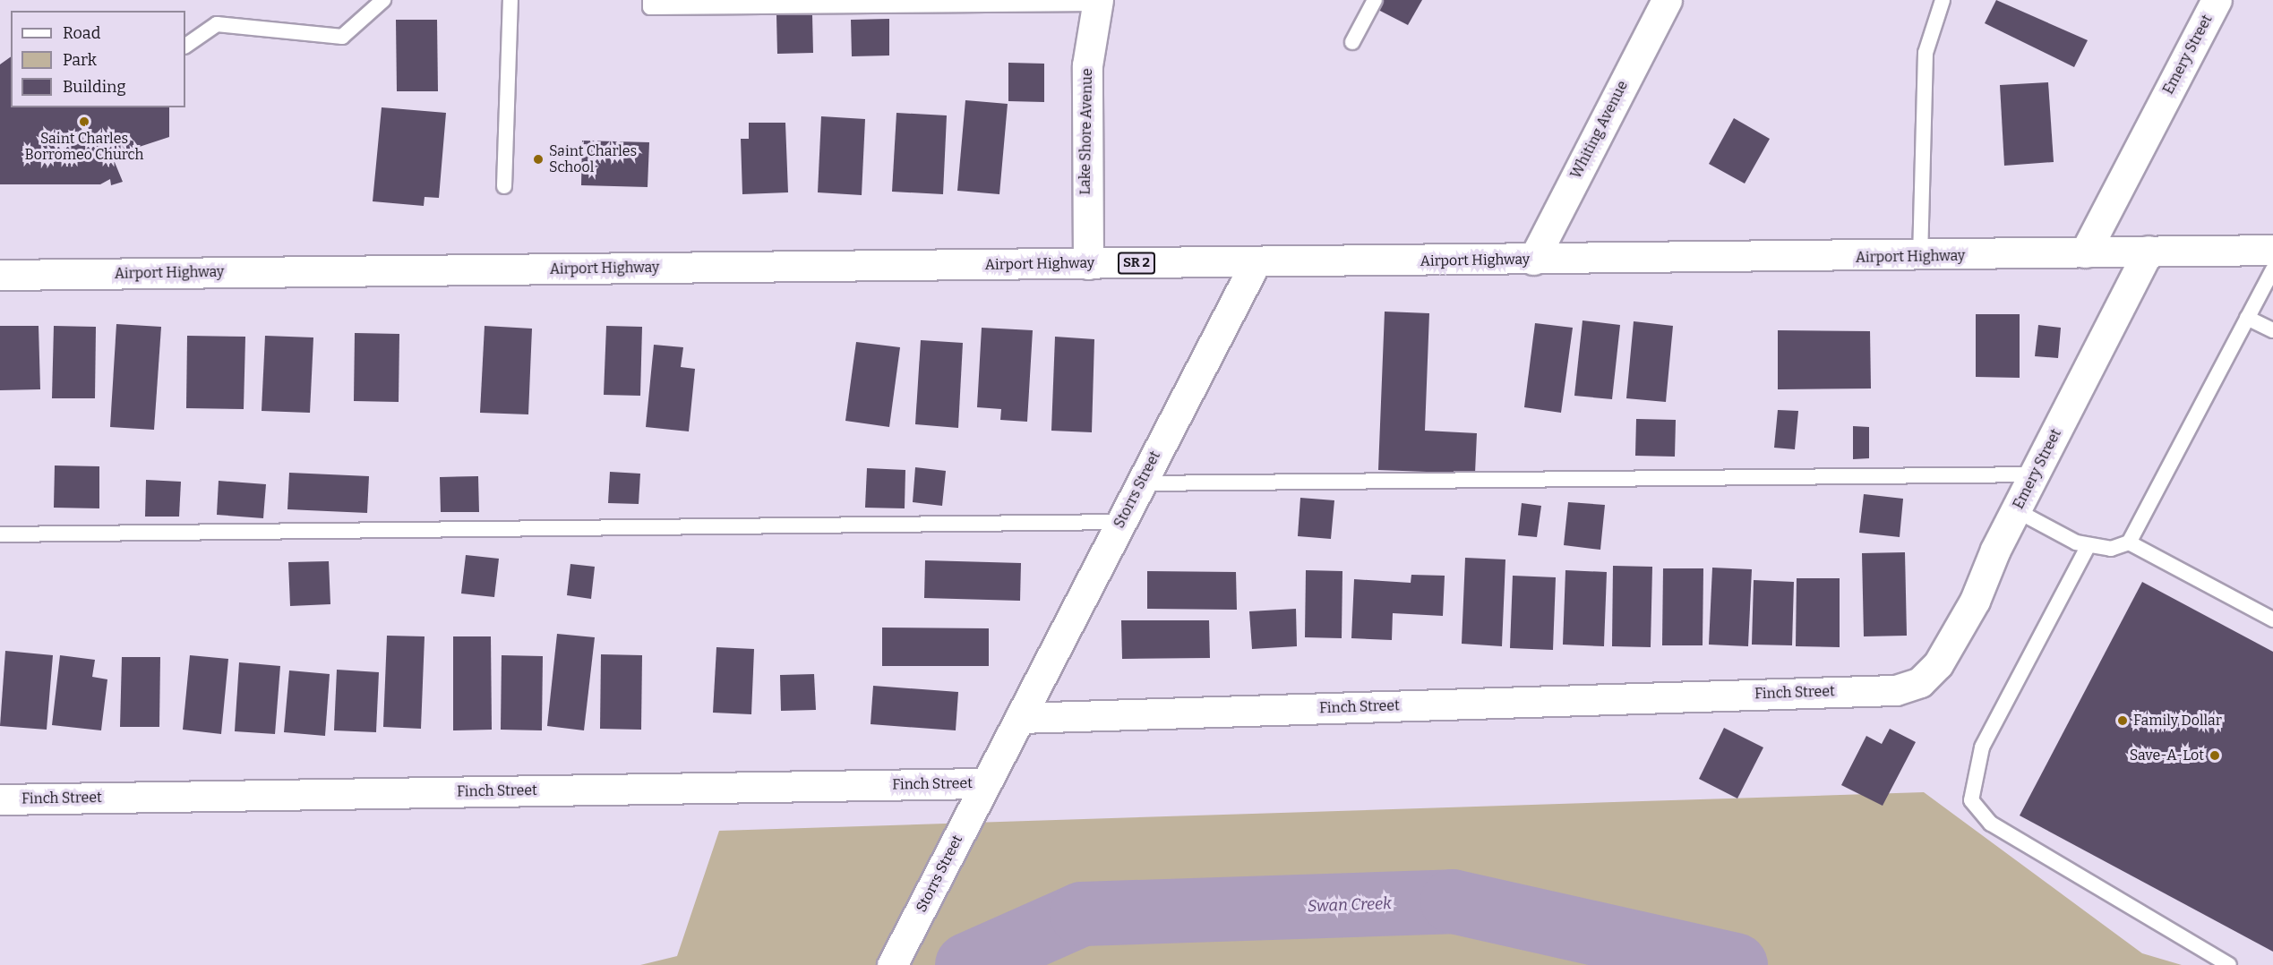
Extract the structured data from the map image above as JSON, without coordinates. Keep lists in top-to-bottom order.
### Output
{
  "streets": {
    "street": [
      "Emery Street",
      "Whiting Avenue",
      "Lake Shore Avenue",
      "Airport Highway",
      "SR 2",
      "Storrs Street",
      "Finch Street"
    ]
  },
  "crossings": [
    ["Emery Street", "Airport Highway"],
    ["Emery Street", "Finch Street"],
    ["Whiting Avenue", "Airport Highway"],
    ["Lake Shore Avenue", "Airport Highway"],
    ["Airport Highway", "Storrs Street"],
    ["Storrs Street", "Finch Street"]
  ],
  "water": ["Swan Creek"],
  "places": [
    "Saint Charles Borromeo Church",
    "Saint Charles School",
    "Family Dollar",
    "Save-A-Lot"
  ],
  "legend": ["Road", "Park", "Building"]
}
